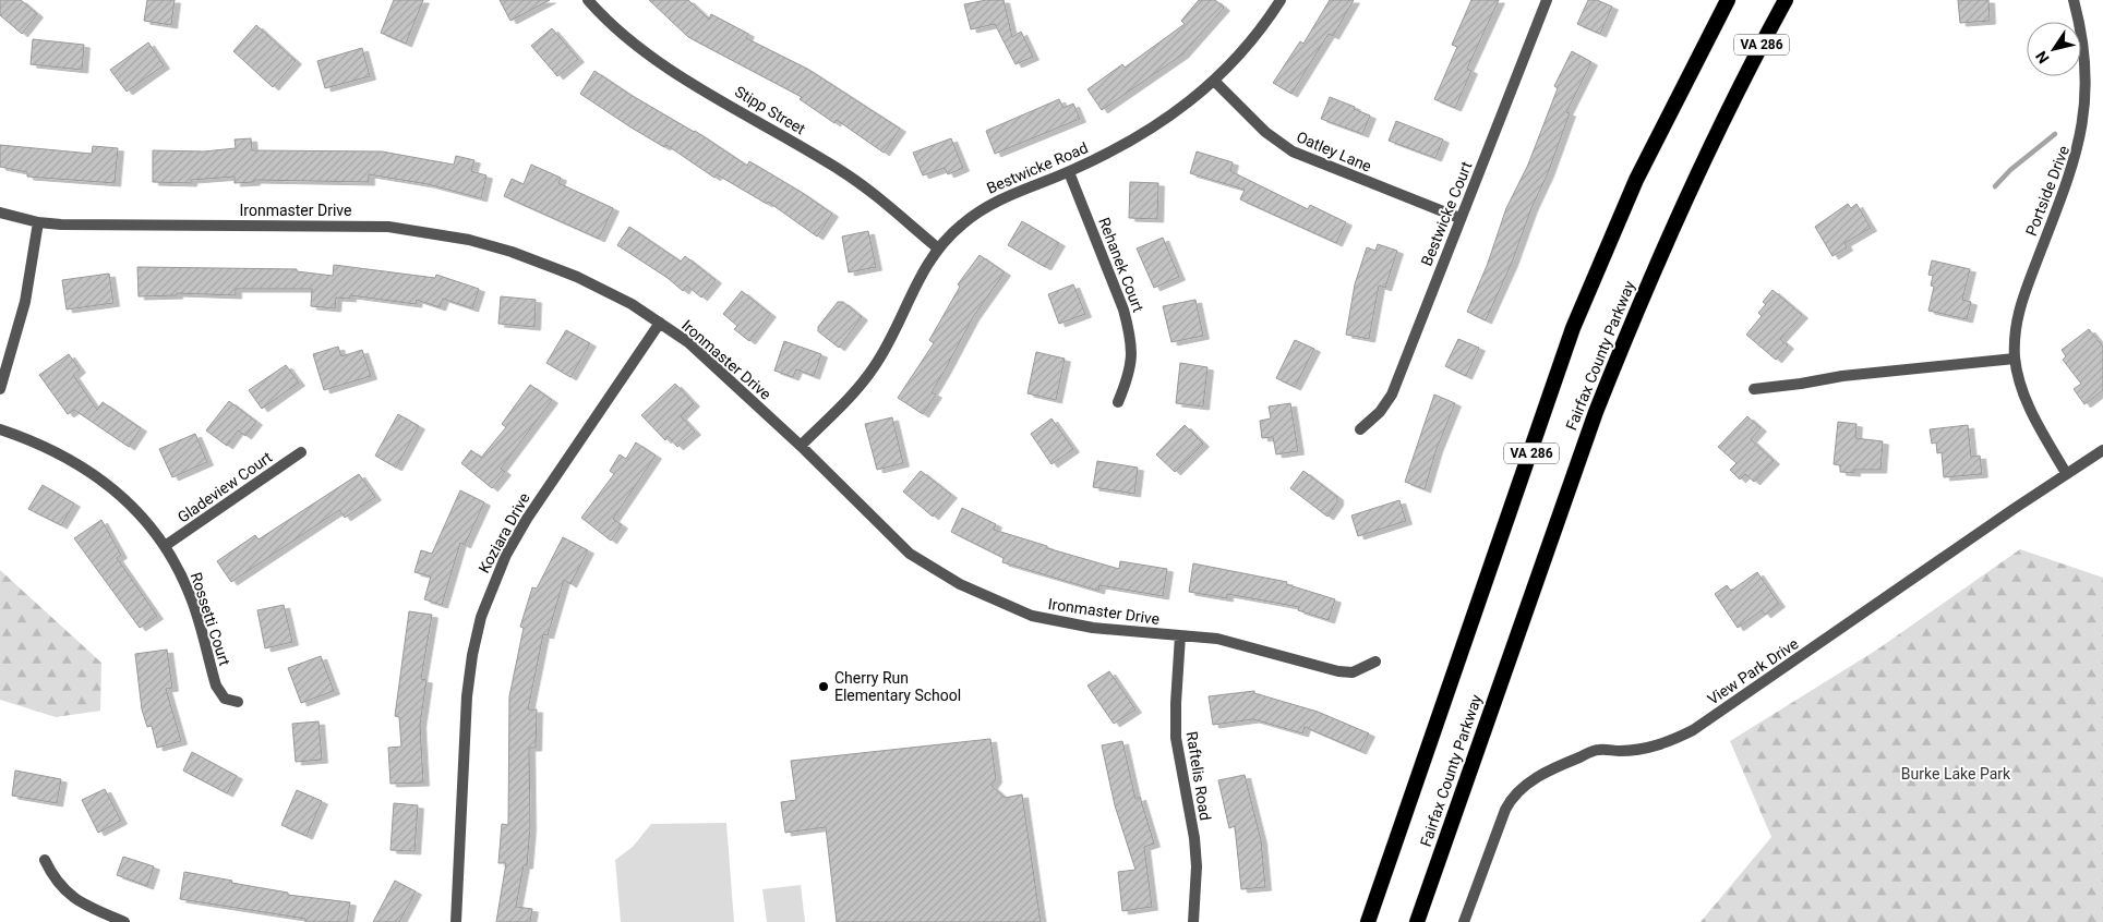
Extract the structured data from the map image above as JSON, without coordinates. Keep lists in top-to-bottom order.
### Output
{
  "streets": {
    "highway": ["VA 286", "Fairfax County Parkway"],
    "street": [
      "Stipp Street",
      "Oatley Lane",
      "Bestwicke Road",
      "Portside Drive",
      "Ironmaster Drive",
      "Bestwicke Court",
      "Rehanek Court",
      "Gladeview Court",
      "Koziara Drive",
      "Rossetti Court",
      "View Park Drive",
      "Raftelis Road"
    ]
  },
  "crossings": [
    ["Stipp Street", "Bestwicke Road"],
    ["Oatley Lane", "Bestwicke Road"],
    ["Oatley Lane", "Bestwicke Court"],
    ["Bestwicke Road", "Ironmaster Drive"],
    ["Bestwicke Road", "Rehanek Court"],
    ["Portside Drive", "View Park Drive"],
    ["Ironmaster Drive", "Koziara Drive"],
    ["Ironmaster Drive", "Raftelis Road"],
    ["Gladeview Court", "Rossetti Court"]
  ],
  "parks": ["Burke Lake Park"],
  "places": ["Cherry Run Elementary School"],
  "north": "bottom left"
}
